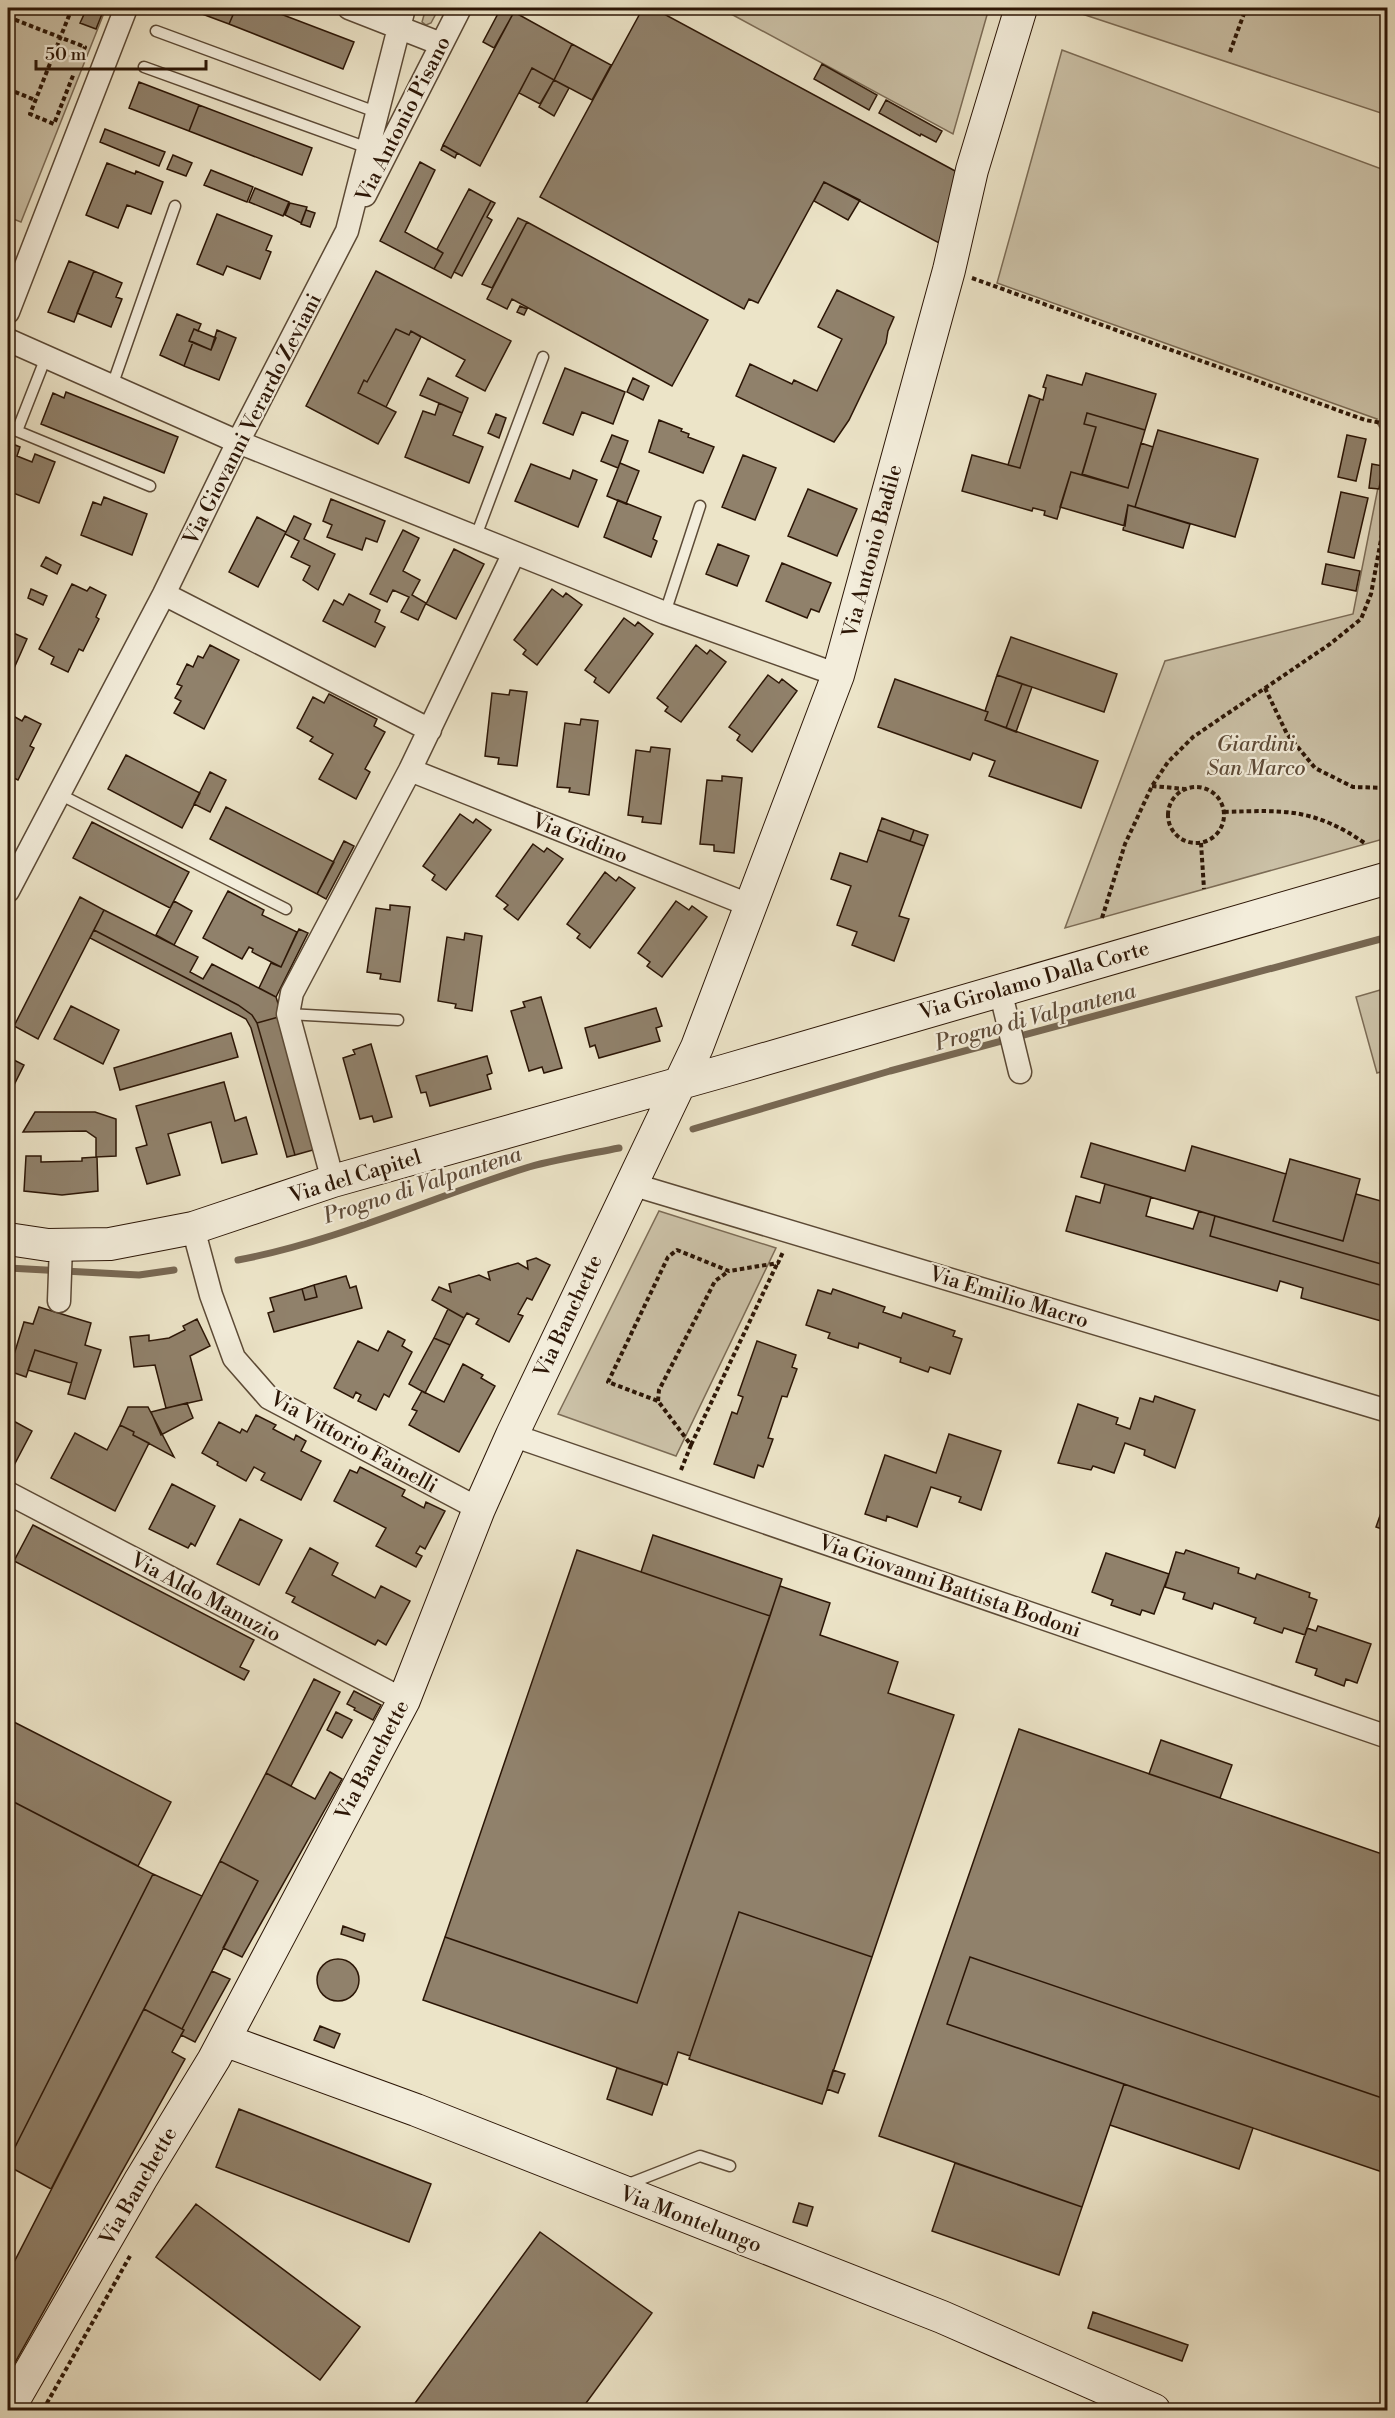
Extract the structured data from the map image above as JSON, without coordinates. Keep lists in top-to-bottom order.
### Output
{
  "streets": {
    "street": [
      "Via Antonio Pisano",
      "Via Giovanni Verardo Zeviani",
      "Via Antonio Badile",
      "Via Gidino",
      "Via Girolamo Dalla Corte",
      "Via del Capitel",
      "Via Emilio Macro",
      "Via Banchette",
      "Via Vittorio Fainelli",
      "Via Giovanni Battista Bodoni",
      "Via Aldo Manuzio",
      "Via Montelungo"
    ]
  },
  "crossings": [
    ["Via Antonio Pisano", "Via Giovanni Verardo Zeviani"],
    ["Via Antonio Badile", "Via Gidino"],
    ["Via Antonio Badile", "Via Girolamo Dalla Corte"],
    ["Via Antonio Badile", "Via del Capitel"],
    ["Via Antonio Badile", "Via Banchette"],
    ["Via Girolamo Dalla Corte", "Via del Capitel"],
    ["Via Girolamo Dalla Corte", "Via Banchette"],
    ["Via del Capitel", "Via Banchette"],
    ["Via del Capitel", "Via Vittorio Fainelli"],
    ["Via Emilio Macro", "Via Banchette"],
    ["Via Banchette", "Via Vittorio Fainelli"],
    ["Via Banchette", "Via Giovanni Battista Bodoni"],
    ["Via Banchette", "Via Aldo Manuzio"],
    ["Via Banchette", "Via Montelungo"]
  ],
  "water": ["Progno di Valpantena"],
  "parks": ["Giardini San Marco"],
  "scale_bar": "50 m"
}
